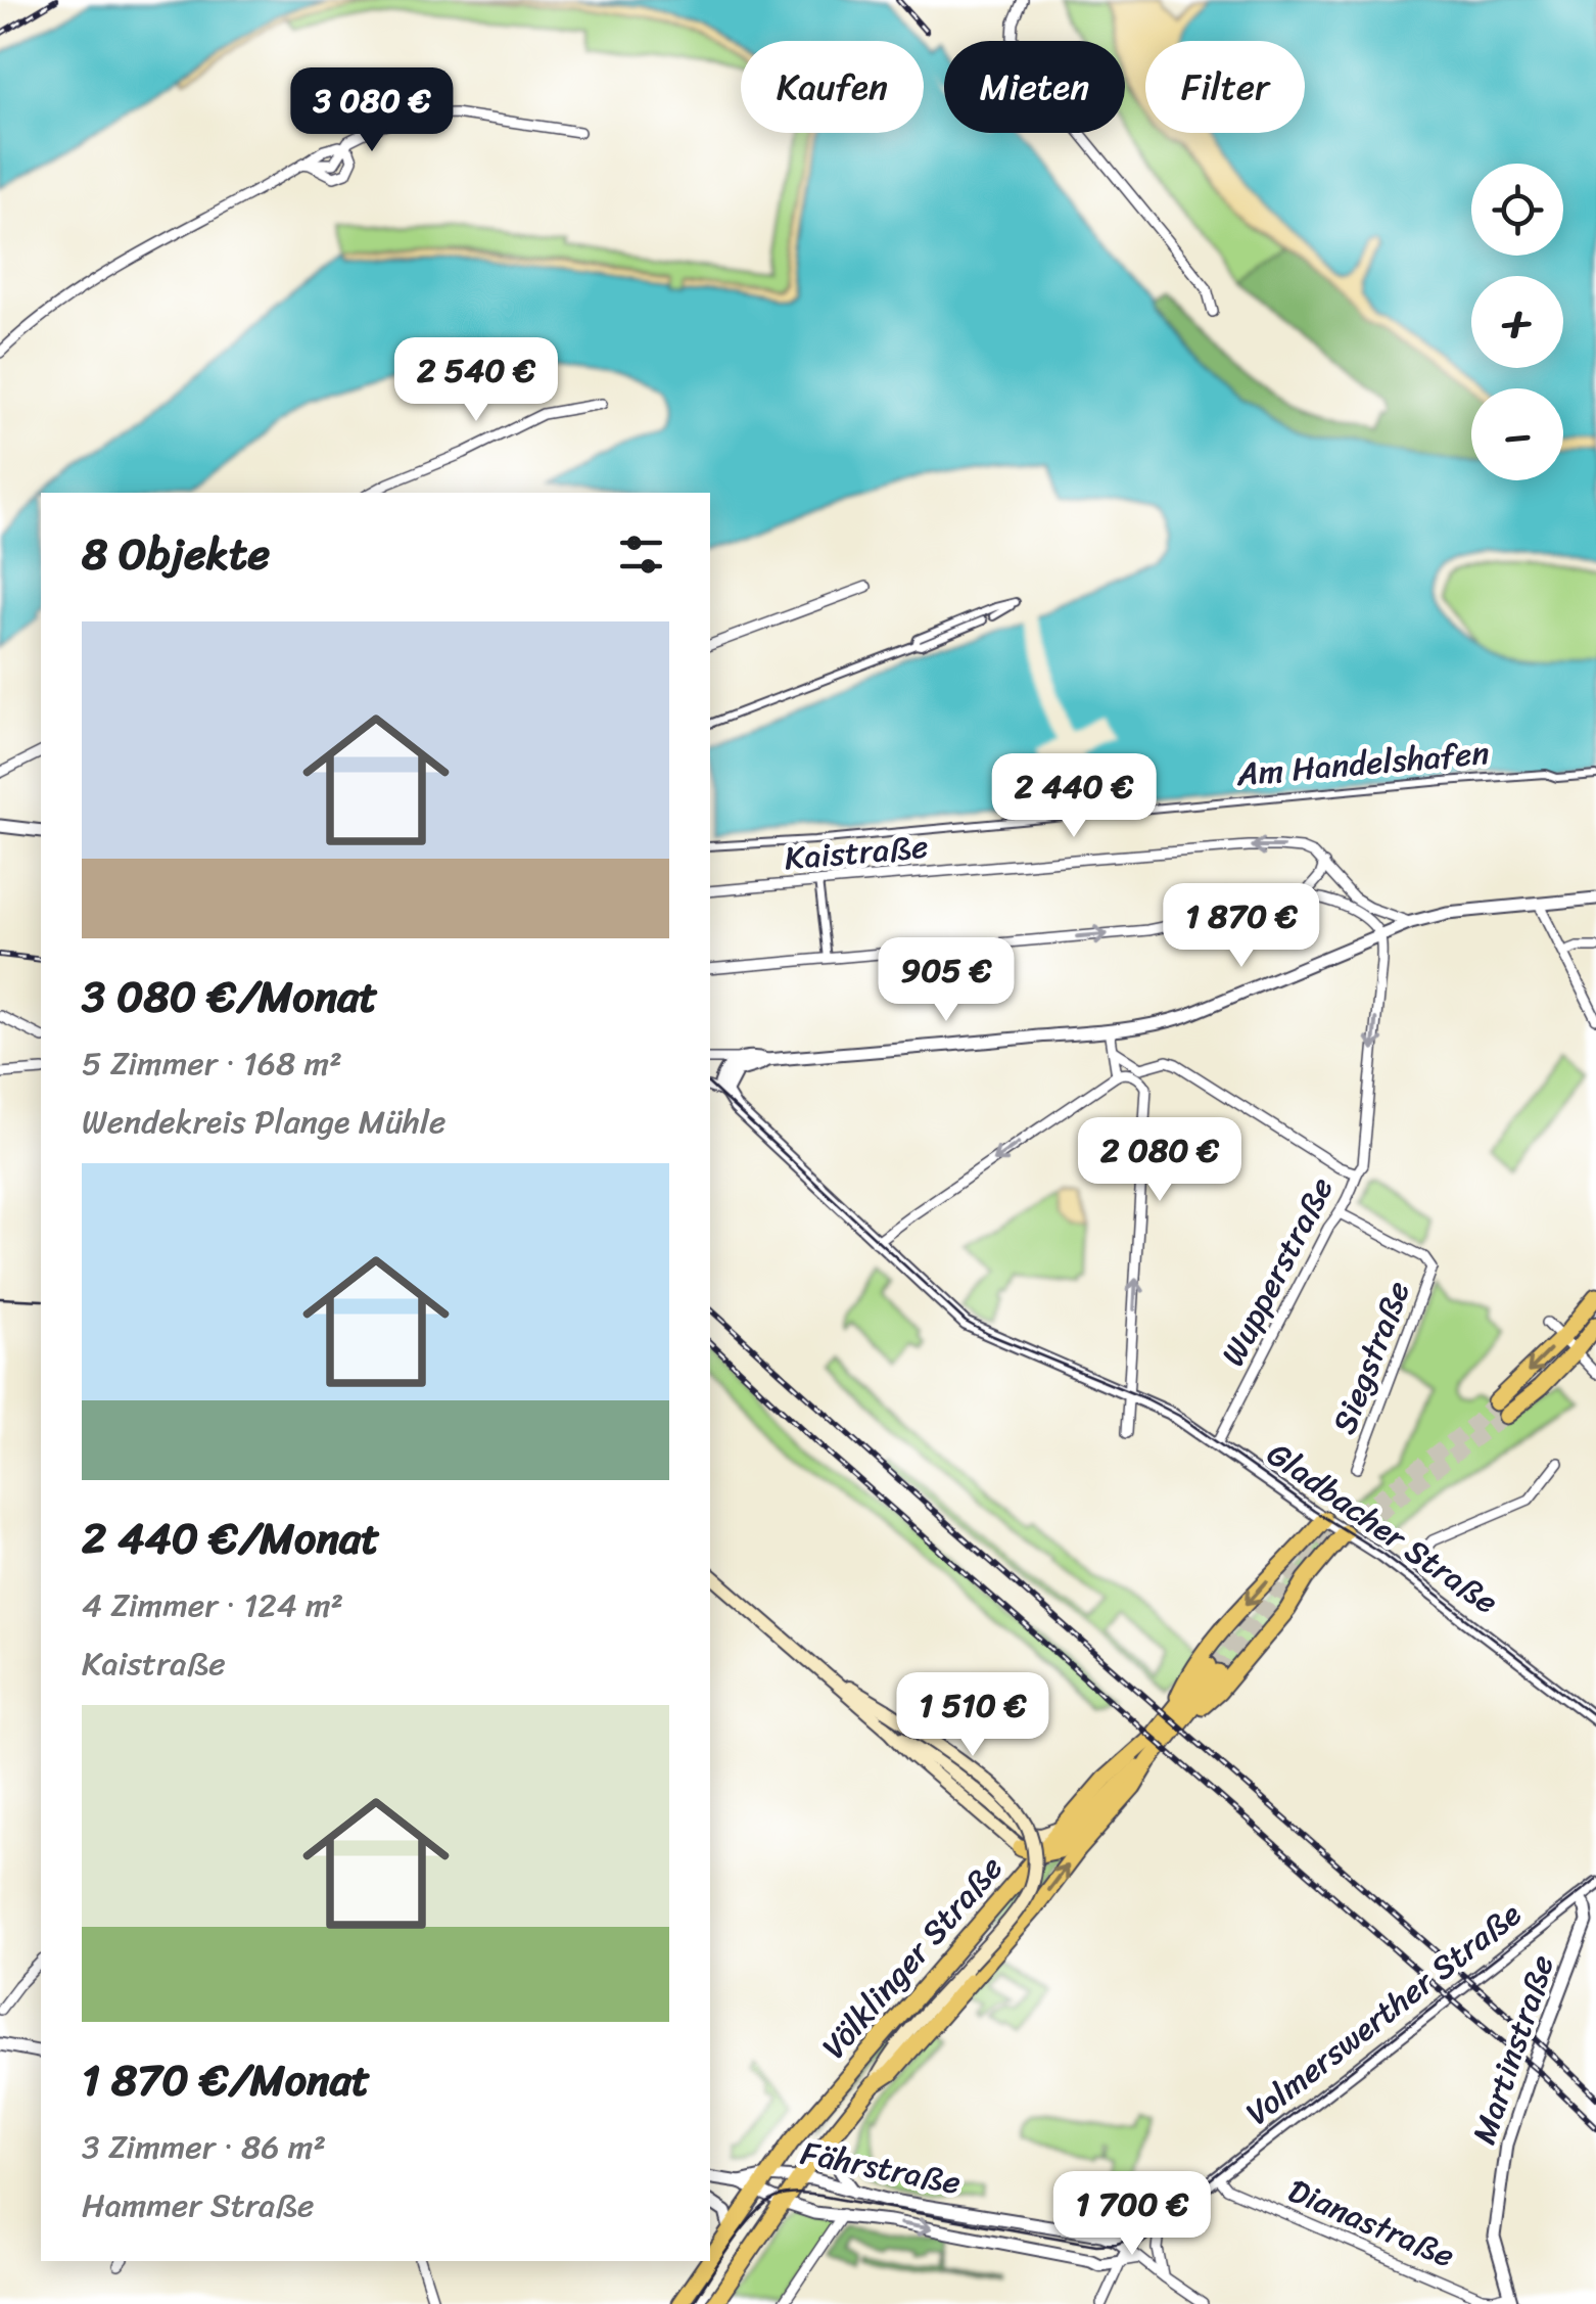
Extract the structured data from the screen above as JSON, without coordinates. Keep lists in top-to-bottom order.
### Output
{
  "streets": {
    "main road": ["Völklinger Straße"],
    "street": [
      "Am Handelshafen",
      "Kaistraße",
      "Wupperstraße",
      "Siegstraße",
      "Gladbacher Straße",
      "Volmerswerther Straße",
      "Martinstraße",
      "Fährstraße",
      "Dianastraße"
    ]
  },
  "crossings": [
    ["Wupperstraße", "Siegstraße"],
    ["Wupperstraße", "Gladbacher Straße"],
    ["Völklinger Straße", "Fährstraße"],
    ["Volmerswerther Straße", "Martinstraße"],
    ["Volmerswerther Straße", "Fährstraße"],
    ["Volmerswerther Straße", "Dianastraße"],
    ["Martinstraße", "Dianastraße"]
  ],
  "one_way": ["Wupperstraße"],
  "page": {
    "chip": ["Kaufen", "Mieten", "Filter"],
    "price": [
      "3 080 €",
      "2 540 €",
      "2 440 €",
      "1 870 €",
      "905 €",
      "2 080 €",
      "1 510 €",
      "1 700 €"
    ],
    "map_buttons": ["+", "−"],
    "heading": "8 Objekte",
    "list": [
      {
        "name": "3 080 €/Monat",
        "note": "5 Zimmer · 168 m² · Wendekreis Plange Mühle"
      },
      {
        "name": "2 440 €/Monat",
        "note": "4 Zimmer · 124 m² · Kaistraße"
      },
      {
        "name": "1 870 €/Monat",
        "note": "3 Zimmer · 86 m² · Hammer Straße"
      }
    ]
  }
}
